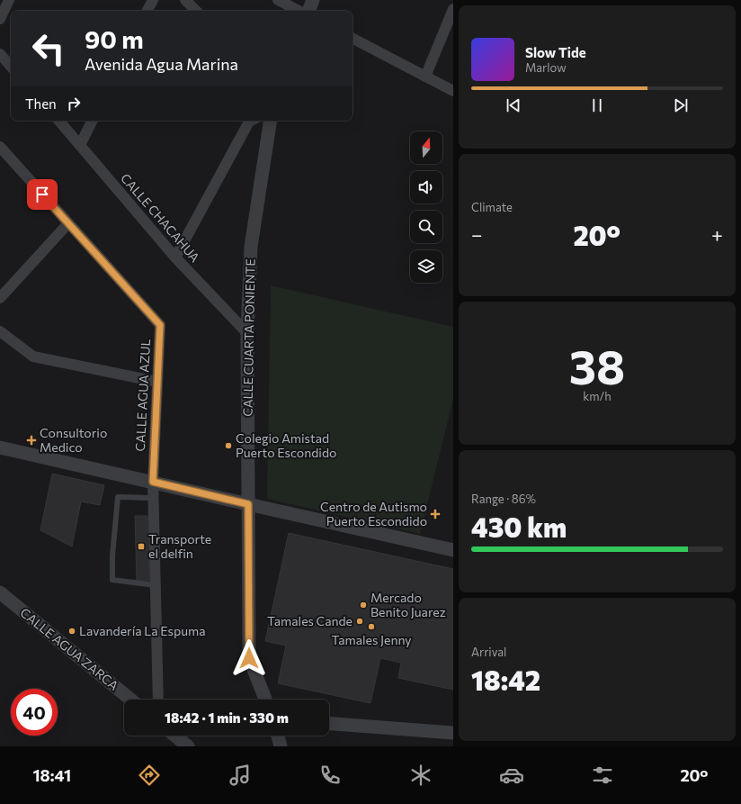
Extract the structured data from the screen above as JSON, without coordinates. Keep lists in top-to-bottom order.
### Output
{
  "streets": {
    "street": [
      "CALLE CHACAHUA",
      "CALLE CUARTA PONIENTE",
      "CALLE AGUA AZUL",
      "CALLE AGUA ZARCA"
    ]
  },
  "crossings": [
    ["CALLE CHACAHUA", "CALLE CUARTA PONIENTE"]
  ],
  "places": {
    "health": ["Consultorio Medico", "Centro de Autismo Puerto Escondido"],
    "other": [
      "Colegio Amistad Puerto Escondido",
      "Mercado Benito Juarez",
      "Tamales Cande",
      "Tamales Jenny",
      "Lavandería La Espuma"
    ],
    "transit": ["Transporte el delfin"]
  },
  "north": "top",
  "page": {
    "turn": ["90 m", "Avenida Agua Marina"],
    "song": ["Slow Tide", "Marlow"],
    "then": "Then",
    "tile": [
      "Climate",
      ["38", "km/h"],
      ["Range · 86%", "430 km"],
      ["Arrival", "18:42"]
    ],
    "heat": ["−", "20°", "+"],
    "limit": "40",
    "trip": "18:42 · 1 min · 330 m",
    "tabs": ["18:41", "20°"]
  }
}
